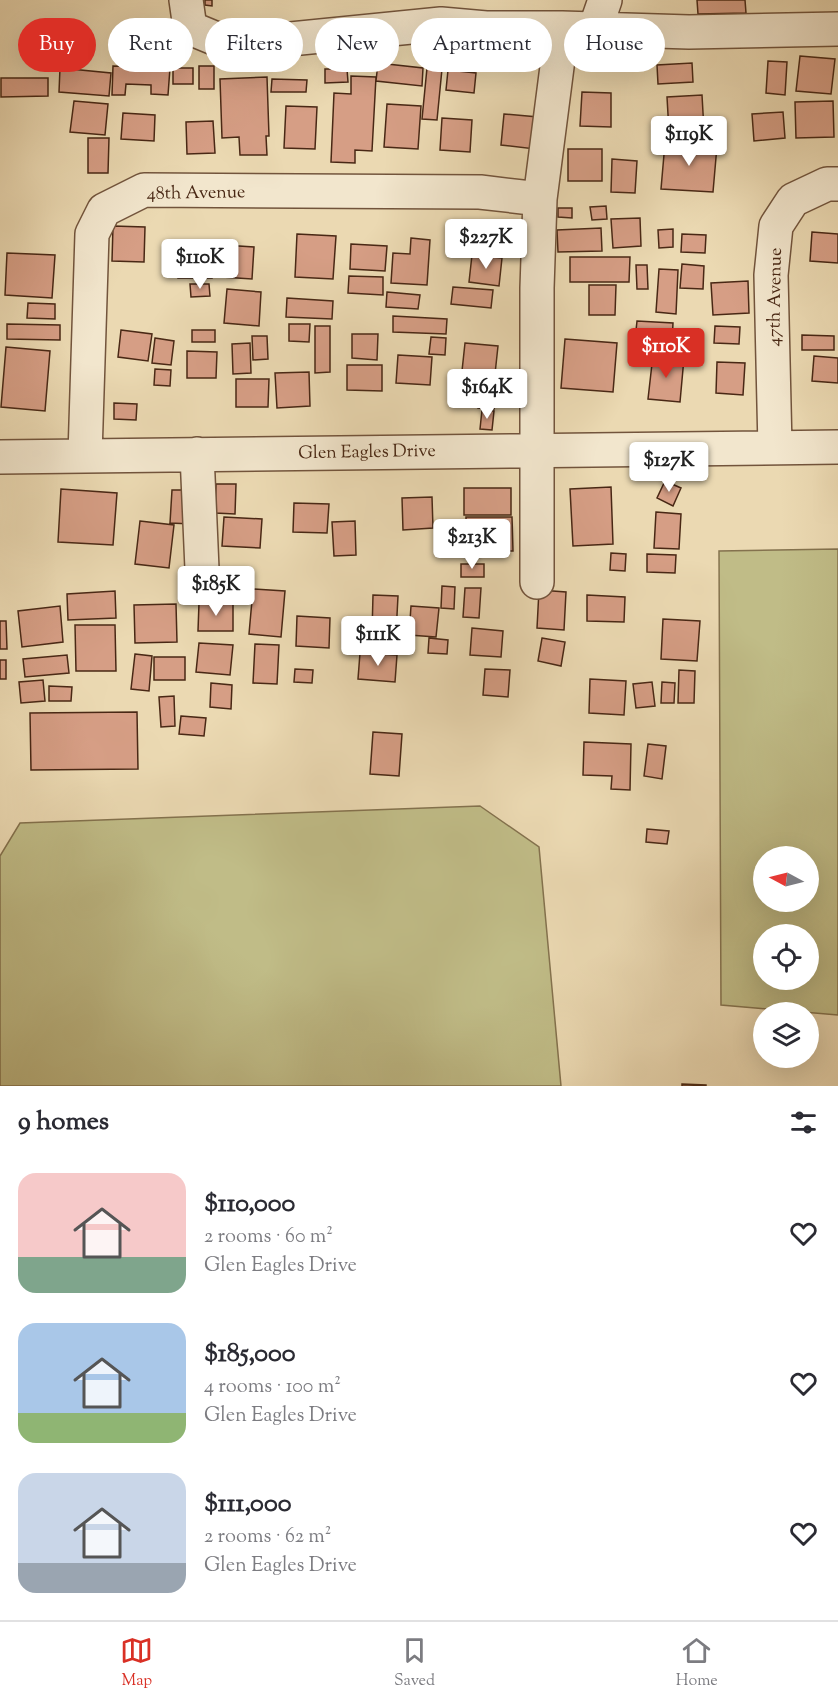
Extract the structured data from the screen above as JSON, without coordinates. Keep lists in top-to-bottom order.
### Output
{
  "streets": {
    "street": ["48th Avenue", "47th Avenue", "Glen Eagles Drive"]
  },
  "crossings": [
    ["48th Avenue", "Glen Eagles Drive"],
    ["47th Avenue", "Glen Eagles Drive"]
  ],
  "north": "left",
  "page": {
    "chip": [
      "Buy",
      "Rent",
      "Filters",
      "New",
      "Apartment",
      "House"
    ],
    "price": [
      "$119K",
      "$227K",
      "$110K",
      "$110K",
      "$164K",
      "$127K",
      "$213K",
      "$185K",
      "$111K"
    ],
    "heading": "9 homes",
    "list": [
      {
        "name": "$110,000",
        "note": "2 rooms · 60 m² · Glen Eagles Drive"
      },
      {
        "name": "$185,000",
        "note": "4 rooms · 100 m² · Glen Eagles Drive"
      },
      {
        "name": "$111,000",
        "note": "2 rooms · 62 m² · Glen Eagles Drive"
      }
    ],
    "tabs": ["Map", "Saved", "Home"]
  }
}
